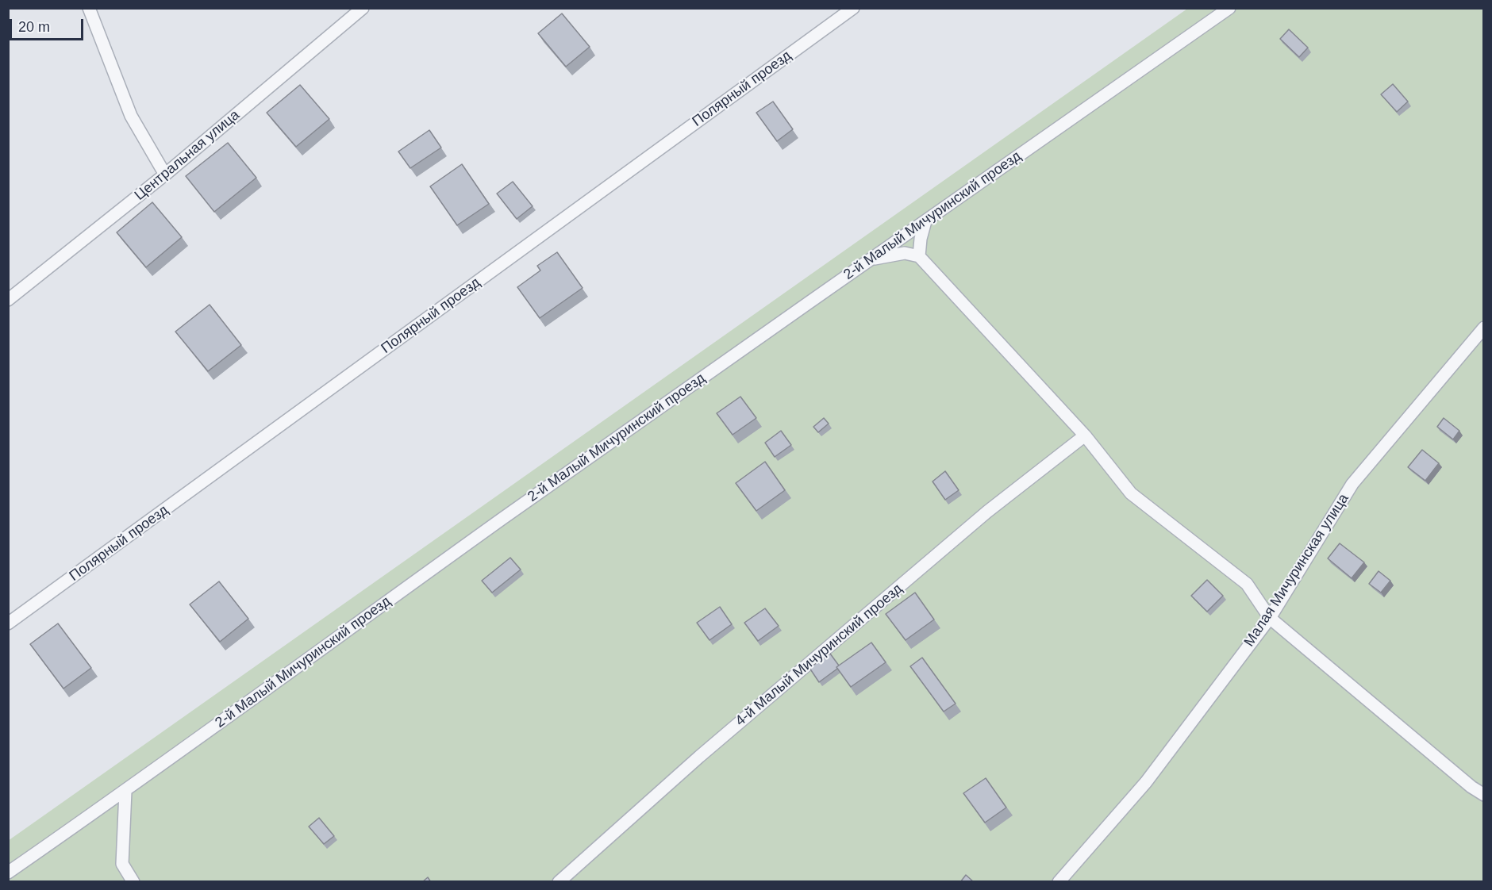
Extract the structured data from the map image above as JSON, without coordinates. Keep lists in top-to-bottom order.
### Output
{
  "streets": {
    "lane": [
      "Полярный проезд",
      "Центральная улица",
      "2-й Малый Мичуринский проезд",
      "Малая Мичуринская улица",
      "4-й Малый Мичуринский проезд"
    ]
  },
  "scale_bar": "20 m"
}
